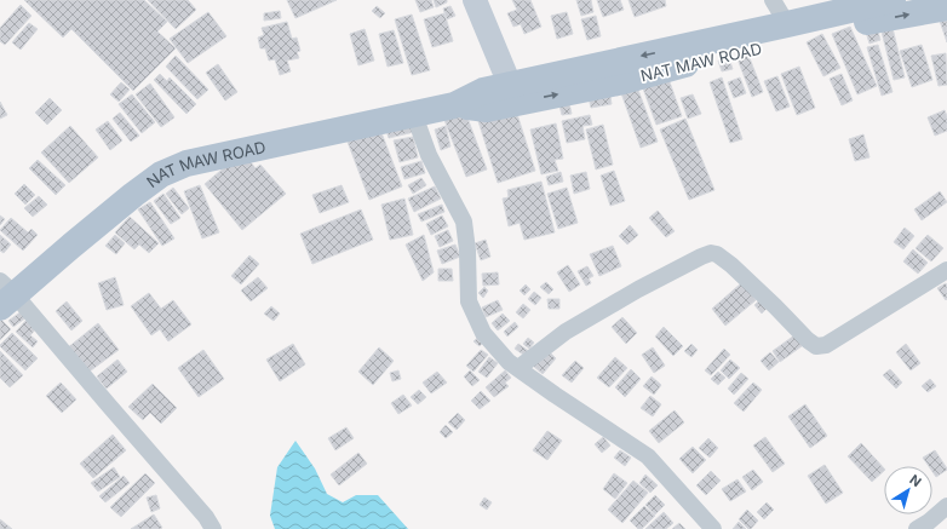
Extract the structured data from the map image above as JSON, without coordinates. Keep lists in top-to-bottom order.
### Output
{
  "streets": {
    "main road": ["NAT MAW ROAD"]
  },
  "north": "top right"
}
